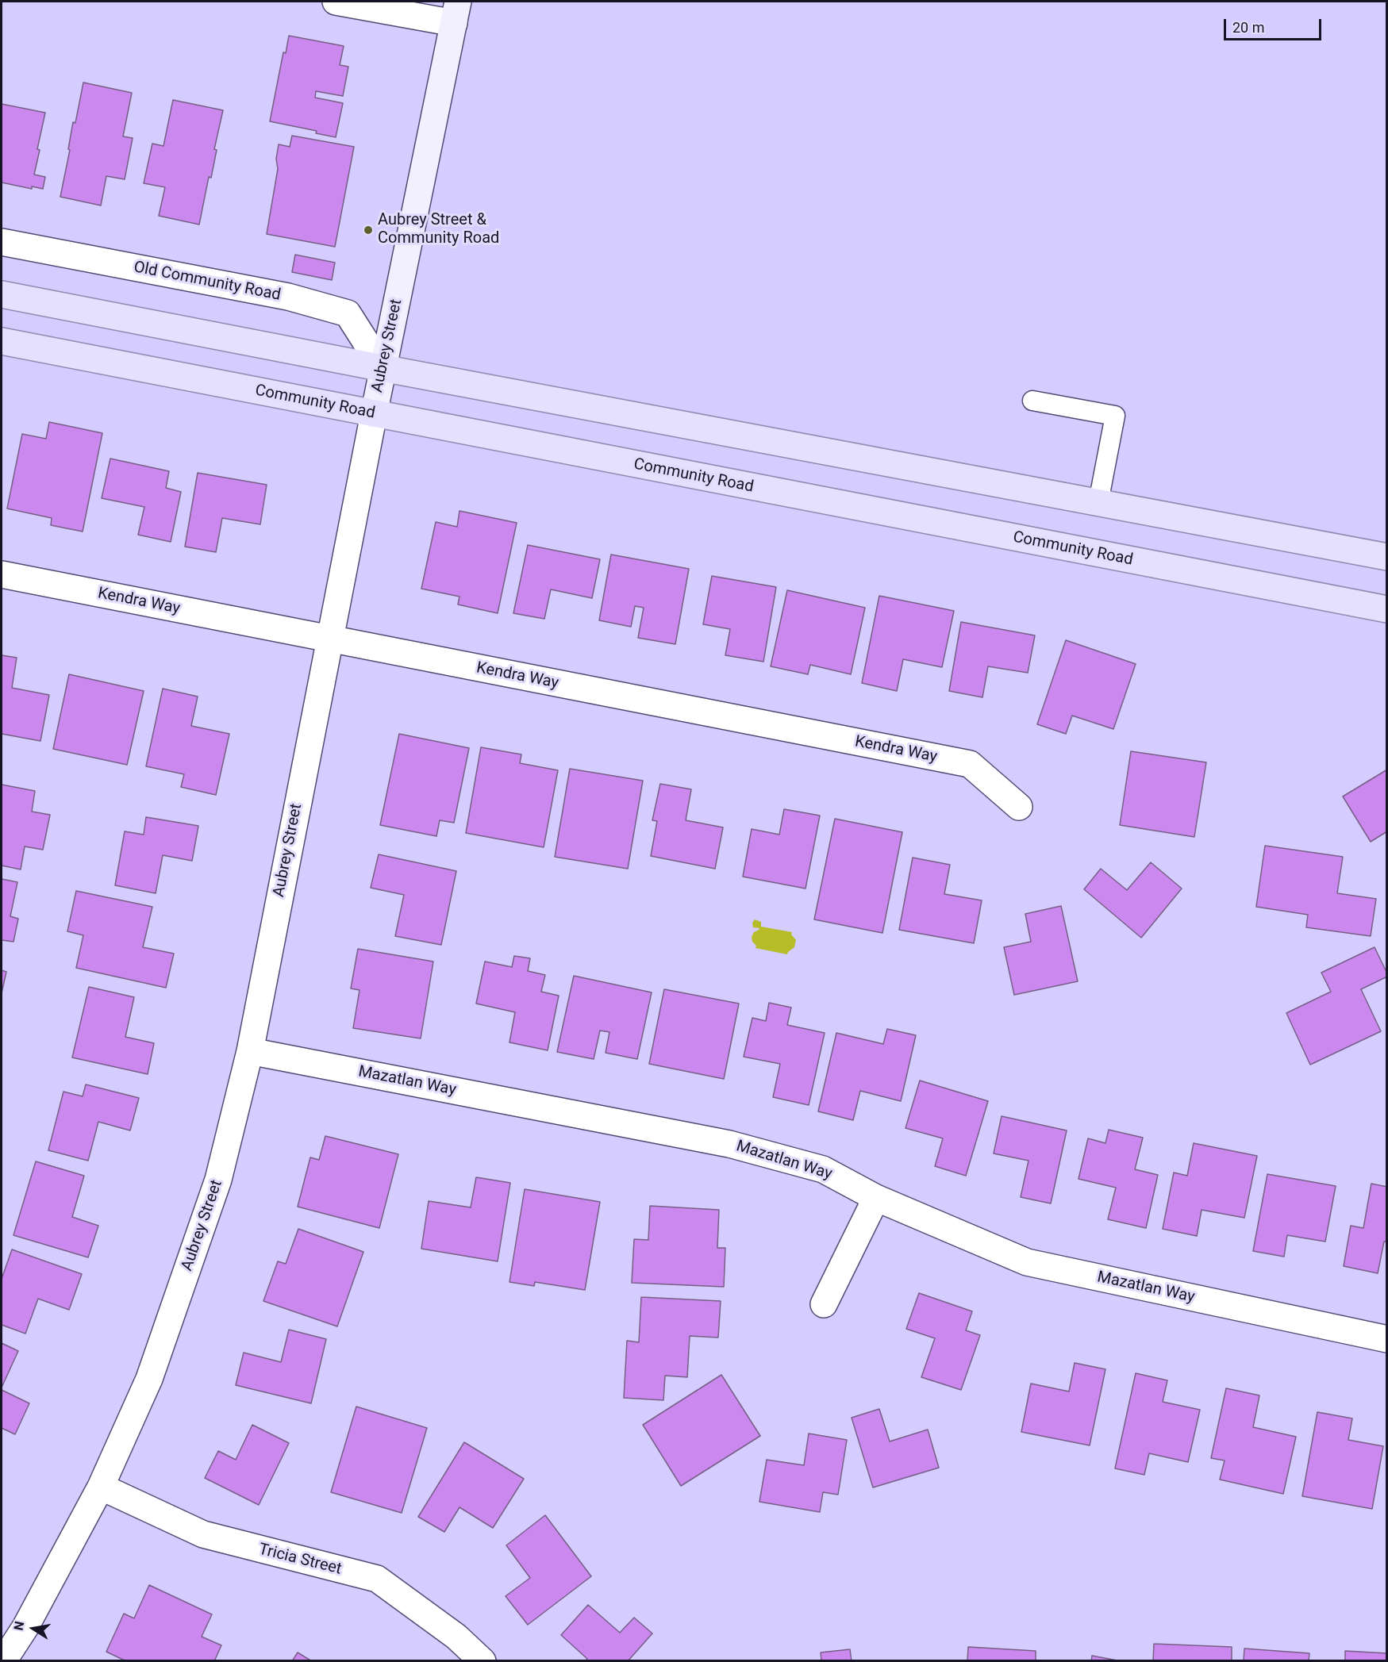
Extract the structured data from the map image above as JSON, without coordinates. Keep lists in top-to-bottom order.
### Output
{
  "streets": {
    "main road": ["Community Road"],
    "street": [
      "Old Community Road",
      "Aubrey Street",
      "Kendra Way",
      "Mazatlan Way",
      "Tricia Street"
    ]
  },
  "crossings": [
    ["Old Community Road", "Aubrey Street"],
    ["Aubrey Street", "Community Road"],
    ["Aubrey Street", "Kendra Way"],
    ["Aubrey Street", "Mazatlan Way"],
    ["Aubrey Street", "Tricia Street"]
  ],
  "places": ["Aubrey Street & Community Road"],
  "scale_bar": "20 m",
  "north": "left"
}
